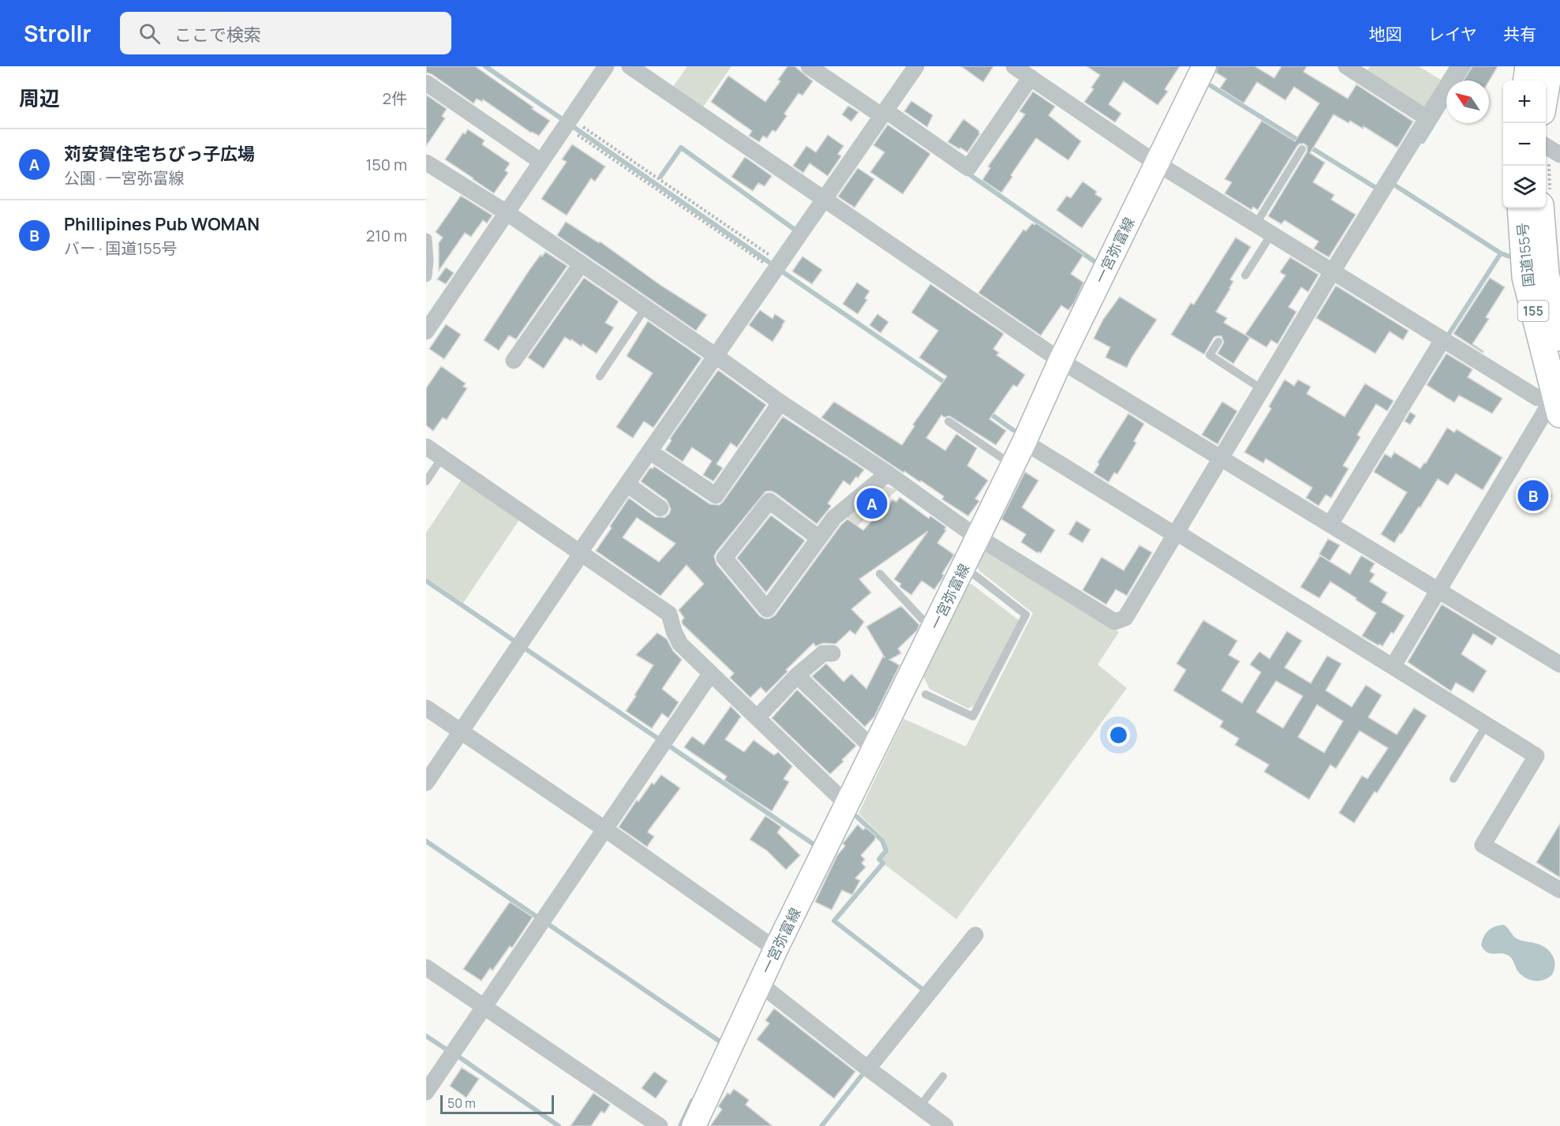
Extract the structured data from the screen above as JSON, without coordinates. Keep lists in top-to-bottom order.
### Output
{
  "streets": {
    "highway": ["国道155号", "155"],
    "main road": ["一宮弥富線"]
  },
  "scale_bar": "50 m",
  "north": "top left",
  "page": {
    "header": "Strollr",
    "search": "ここで検索",
    "nav": ["地図", "レイヤ", "共有"],
    "heading": ["周辺", "2件"],
    "map_buttons": ["+", "−"],
    "list": [
      {
        "mark": "A",
        "name": "苅安賀住宅ちびっ子広場",
        "note": "公園 · 一宮弥富線",
        "value": "150 m"
      },
      {
        "mark": "B",
        "name": "Phillipines Pub WOMAN",
        "note": "バー · 国道155号",
        "value": "210 m"
      }
    ],
    "pins": ["B", "A"],
    "scale": "50 m"
  }
}
